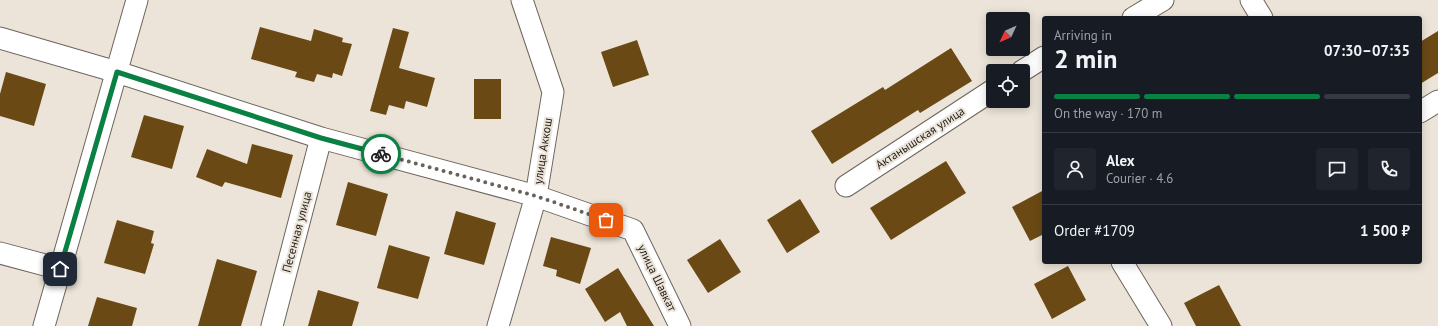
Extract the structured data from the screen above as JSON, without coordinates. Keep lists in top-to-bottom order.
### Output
{
  "streets": {
    "street": [
      "Актанышская улица",
      "улица Аккош",
      "Песенная улица",
      "улица Шавкат"
    ]
  },
  "crossings": [
    ["улица Аккош", "улица Шавкат"]
  ],
  "north": "bottom left",
  "page": {
    "heading": ["2 min", "Arriving in", "07:30–07:35"],
    "panel": [
      "Alex",
      "Courier · 4.6",
      "Order #1709",
      "1 500 ₽"
    ],
    "bar": "On the way · 170 m"
  }
}
